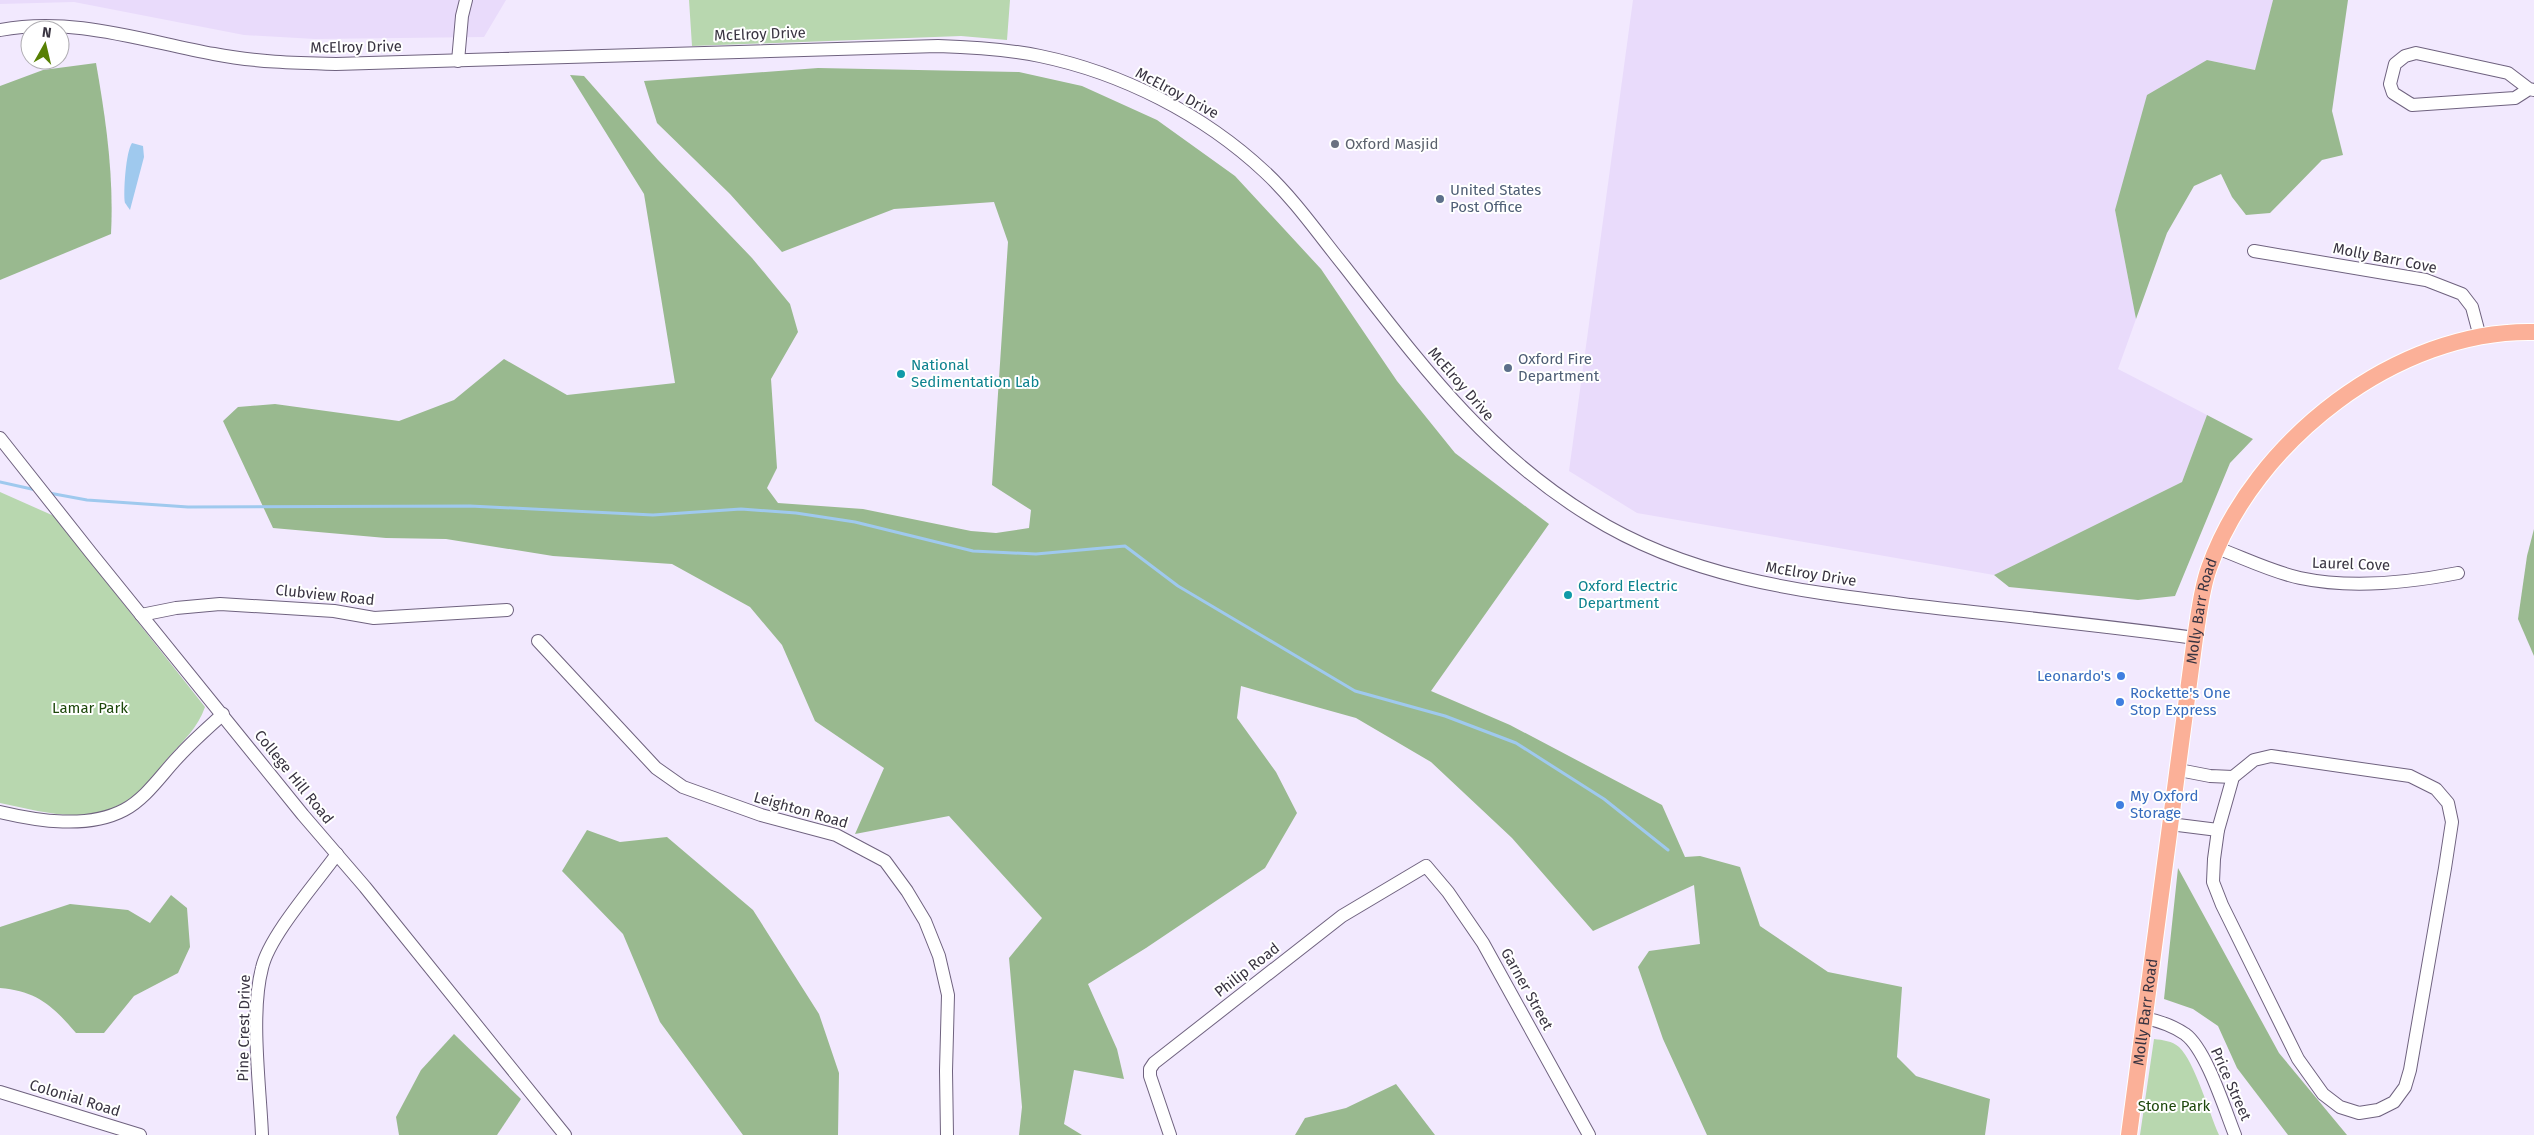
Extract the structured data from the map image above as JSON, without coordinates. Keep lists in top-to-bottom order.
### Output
{
  "streets": {
    "main road": ["Molly Barr Road"],
    "street": [
      "McElroy Drive",
      "Molly Barr Cove",
      "Laurel Cove",
      "Clubview Road",
      "College Hill Road",
      "Leighton Road",
      "Philip Road",
      "Garner Street",
      "Pine Crest Drive",
      "Price Street",
      "Colonial Road"
    ]
  },
  "crossings": [
    ["McElroy Drive", "Molly Barr Road"],
    ["Molly Barr Cove", "Molly Barr Road"],
    ["Laurel Cove", "Molly Barr Road"],
    ["Clubview Road", "College Hill Road"],
    ["Molly Barr Road", "Price Street"],
    ["College Hill Road", "Pine Crest Drive"],
    ["Philip Road", "Garner Street"]
  ],
  "parks": ["Lamar Park", "Stone Park"],
  "places": [
    "Oxford Masjid",
    "United States Post Office",
    "Oxford Fire Department",
    "National Sedimentation Lab",
    "Oxford Electric Department",
    "Leonardo's",
    "Rockette's One Stop Express",
    "My Oxford Storage"
  ],
  "north": "top"
}
